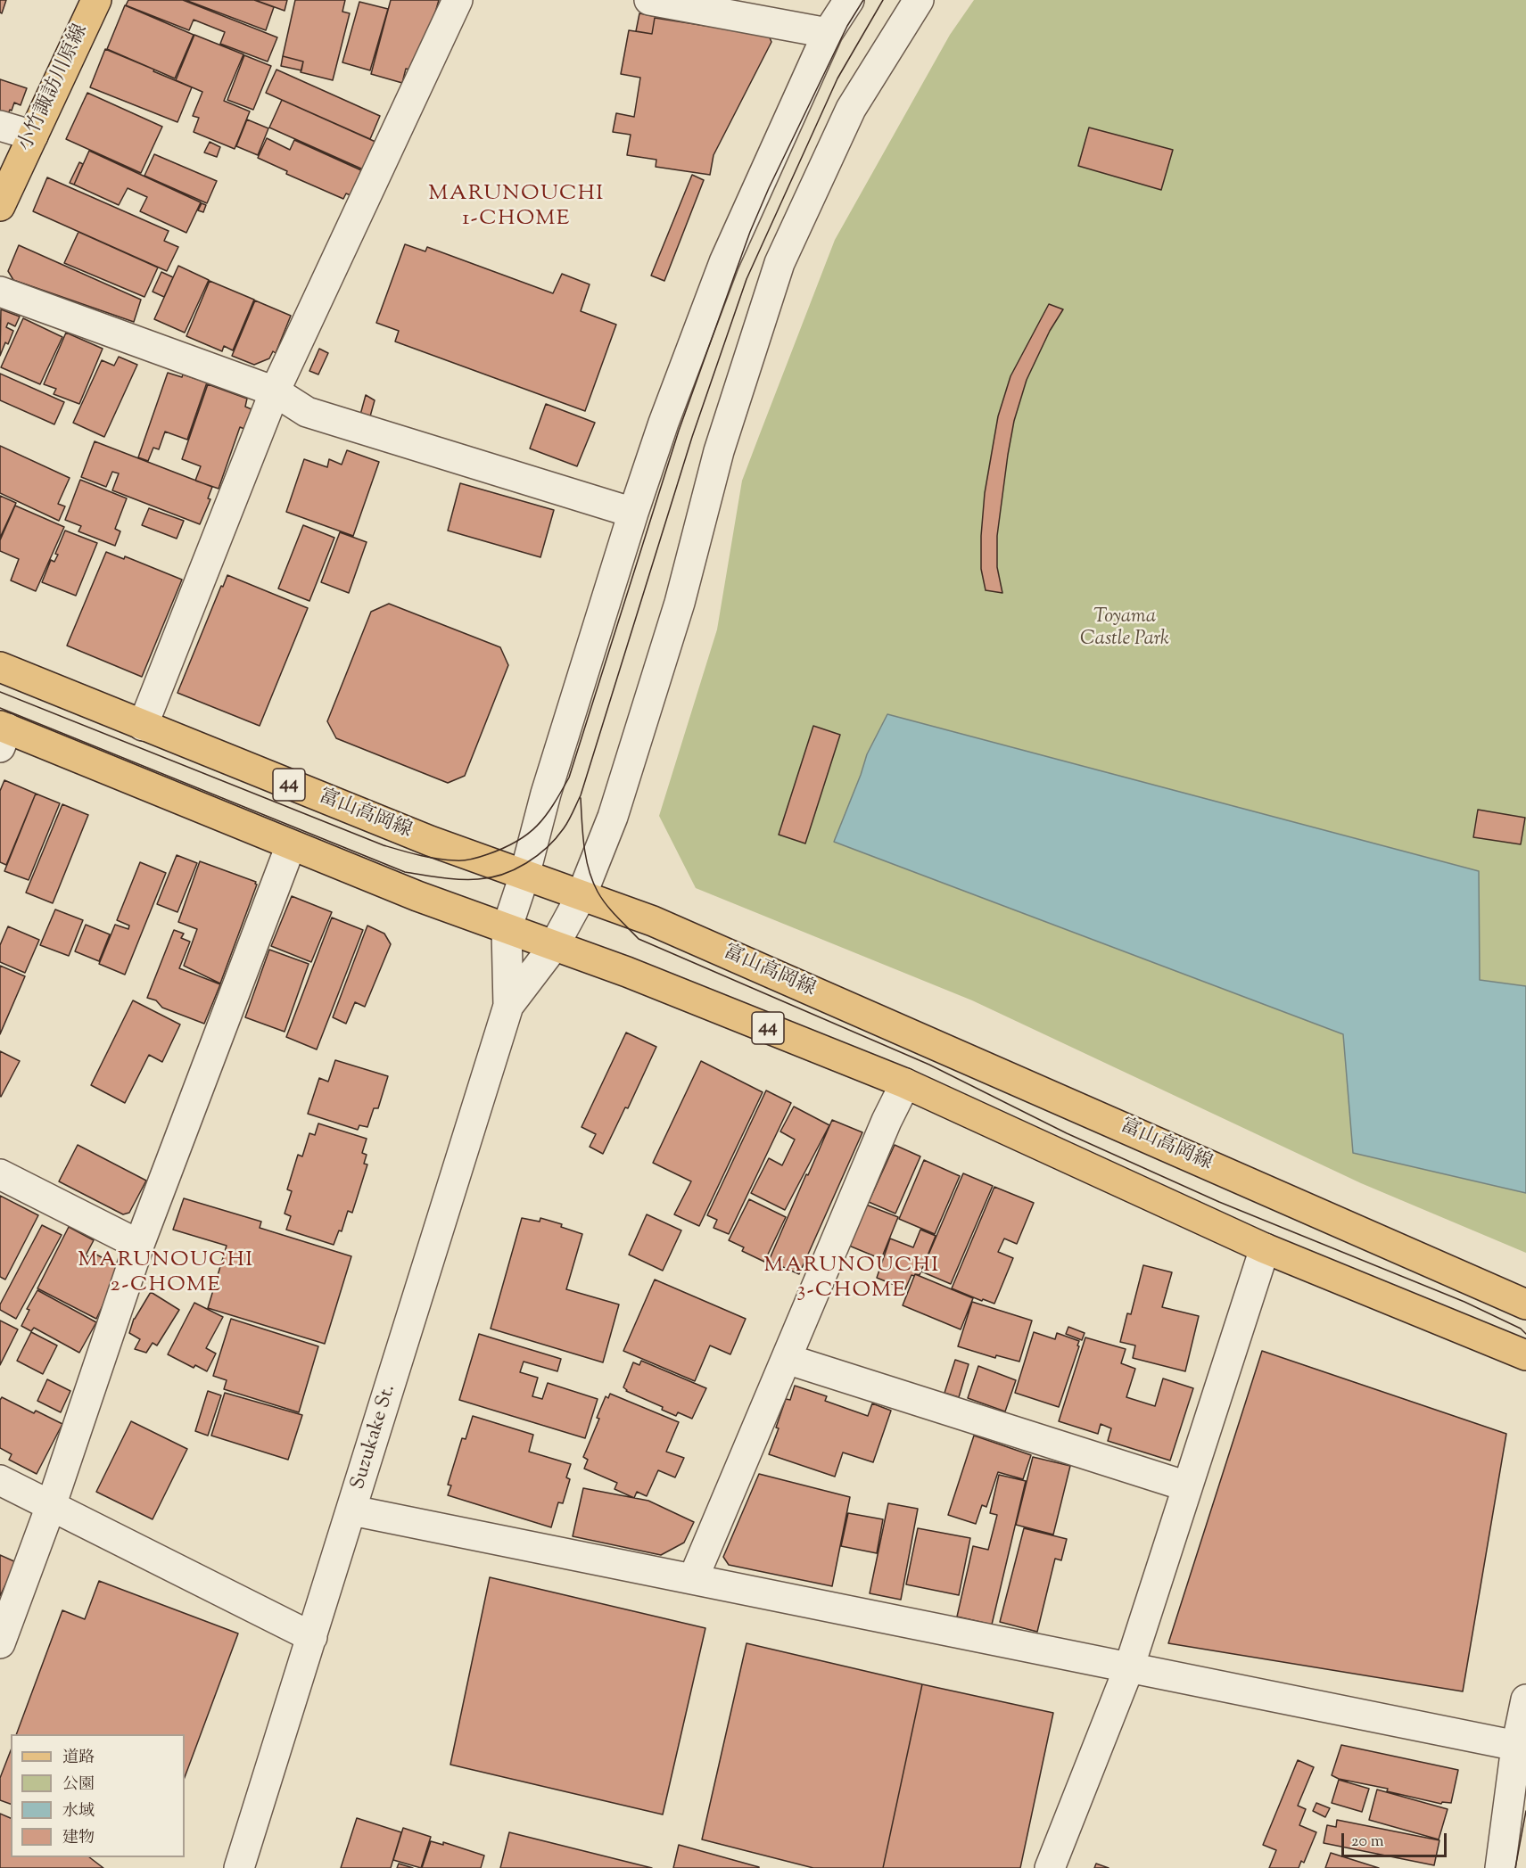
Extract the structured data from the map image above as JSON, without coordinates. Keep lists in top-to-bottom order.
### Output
{
  "streets": {
    "main road": ["小竹諏訪川原線", "44", "富山高岡線"],
    "street": ["Suzukake St."]
  },
  "districts": ["MARUNOUCHI 1-CHOME", "MARUNOUCHI 2-CHOME", "MARUNOUCHI 3-CHOME"],
  "parks": ["Toyama Castle Park"],
  "legend": [
    "道路",
    "公園",
    "水域",
    "建物"
  ],
  "scale_bar": "20 m"
}
